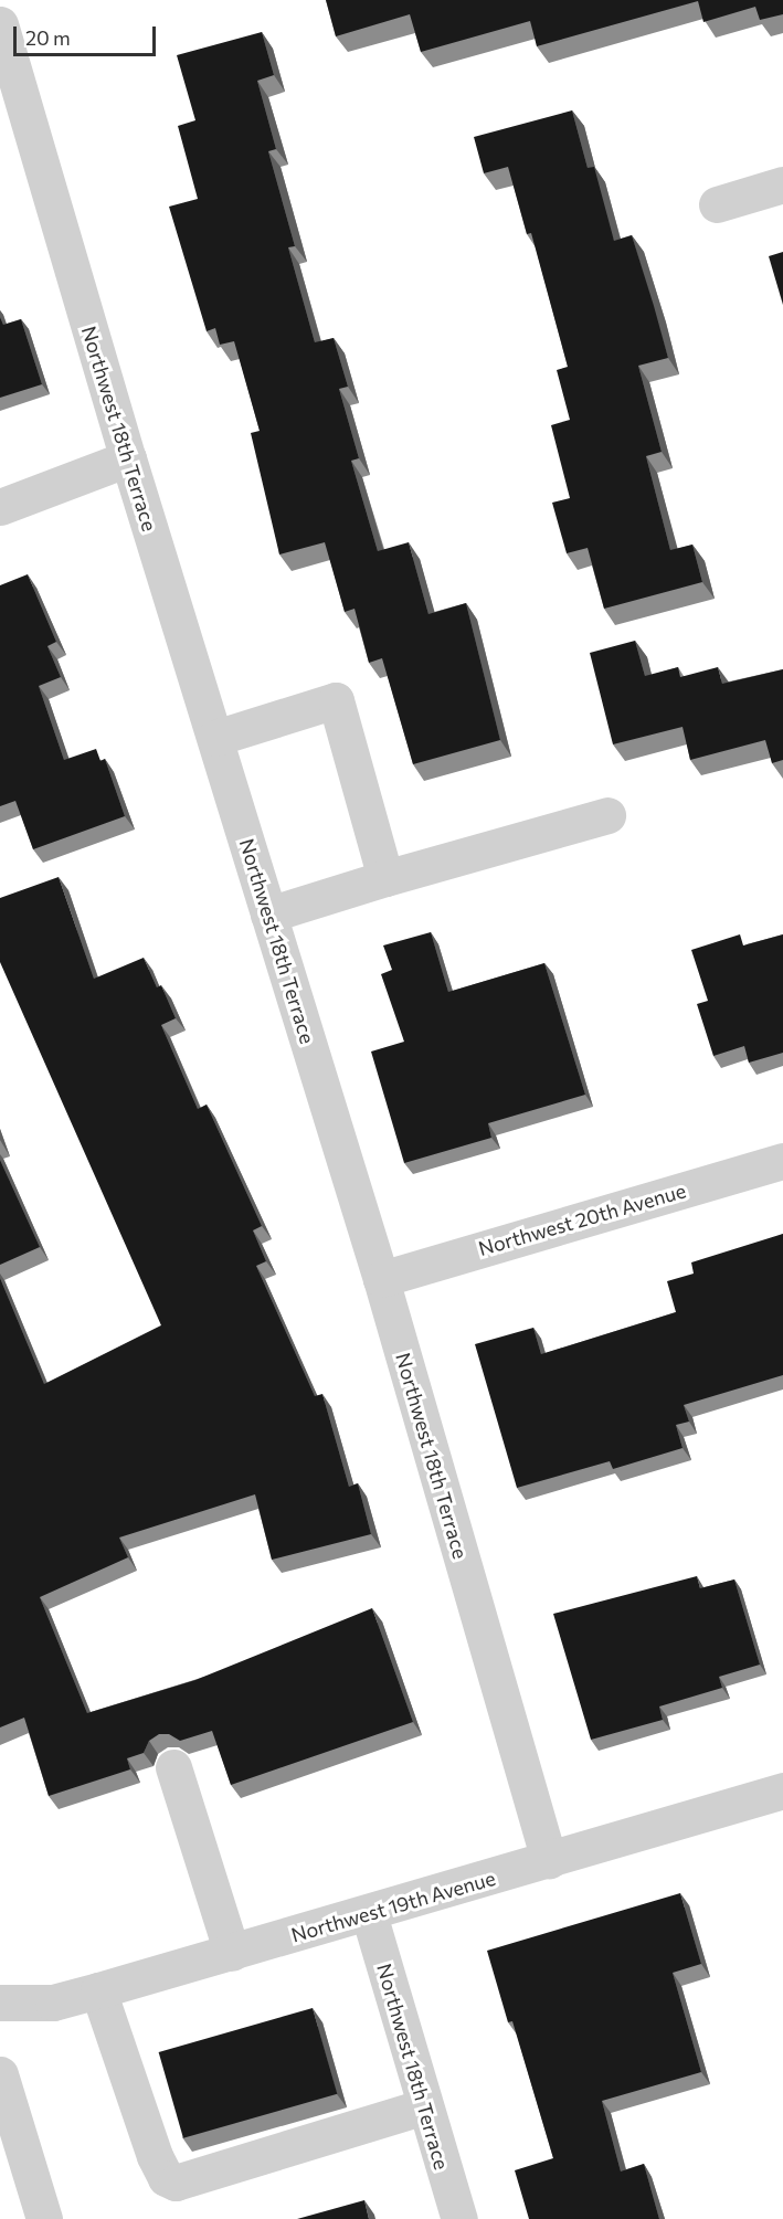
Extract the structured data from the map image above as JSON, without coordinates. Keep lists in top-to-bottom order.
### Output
{
  "streets": {
    "street": ["Northwest 18th Terrace", "Northwest 20th Avenue", "Northwest 19th Avenue"]
  },
  "crossings": [
    ["Northwest 18th Terrace", "Northwest 20th Avenue"],
    ["Northwest 18th Terrace", "Northwest 19th Avenue"]
  ],
  "scale_bar": "20 m"
}
